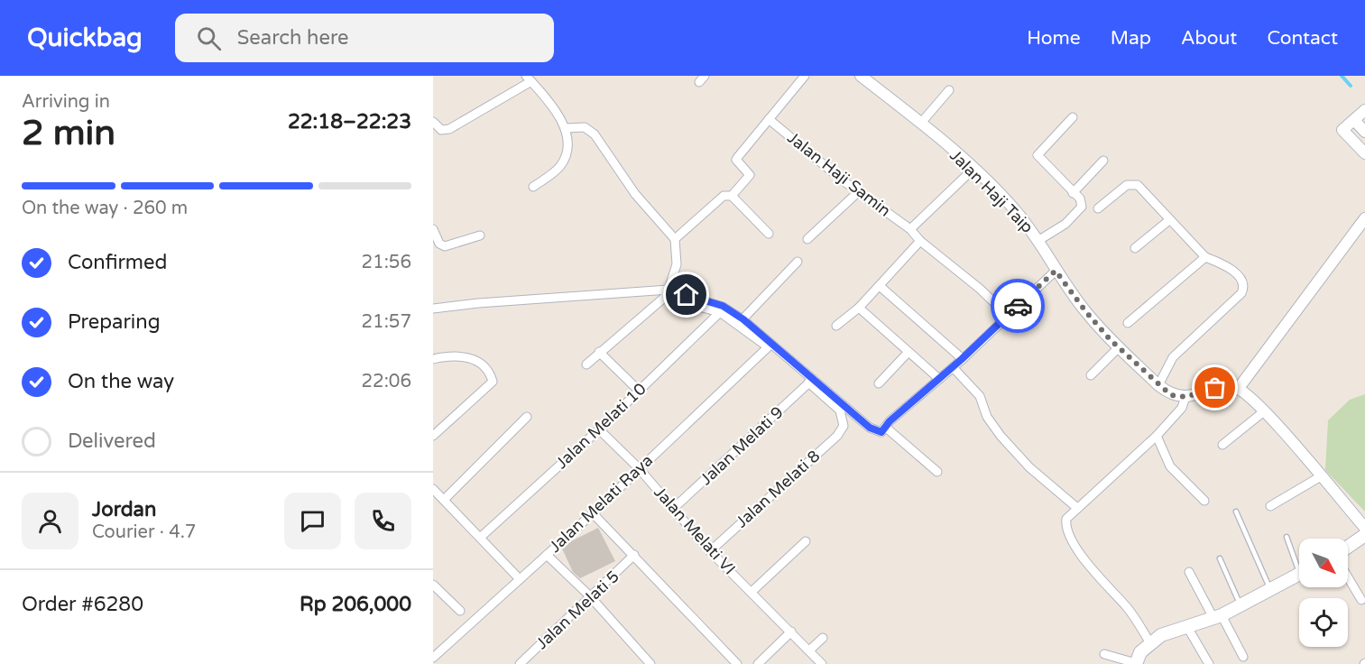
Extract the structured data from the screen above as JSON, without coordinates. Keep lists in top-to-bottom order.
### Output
{
  "streets": {
    "street": [
      "Jalan Haji Samin",
      "Jalan Haji Taip",
      "Jalan Melati 10",
      "Jalan Melati 9",
      "Jalan Melati 8",
      "Jalan Melati Raya",
      "Jalan Melati VI",
      "Jalan Melati 5"
    ]
  },
  "crossings": [
    ["Jalan Melati 10", "Jalan Melati VI"],
    ["Jalan Melati 9", "Jalan Melati 8"],
    ["Jalan Melati 9", "Jalan Melati VI"],
    ["Jalan Melati 8", "Jalan Melati VI"],
    ["Jalan Melati Raya", "Jalan Melati VI"]
  ],
  "north": "bottom right",
  "page": {
    "header": "Quickbag",
    "search": "Search here",
    "nav": [
      "Home",
      "Map",
      "About",
      "Contact"
    ],
    "heading": ["2 min", "Arriving in", "22:18–22:23"],
    "panel": [
      "Jordan",
      "Courier · 4.7",
      "Order #6280",
      "Rp 206,000"
    ],
    "bar": "On the way · 260 m",
    "list": [
      ["Confirmed", "21:56"],
      ["Preparing", "21:57"],
      ["On the way", "22:06"],
      "Delivered"
    ]
  }
}
